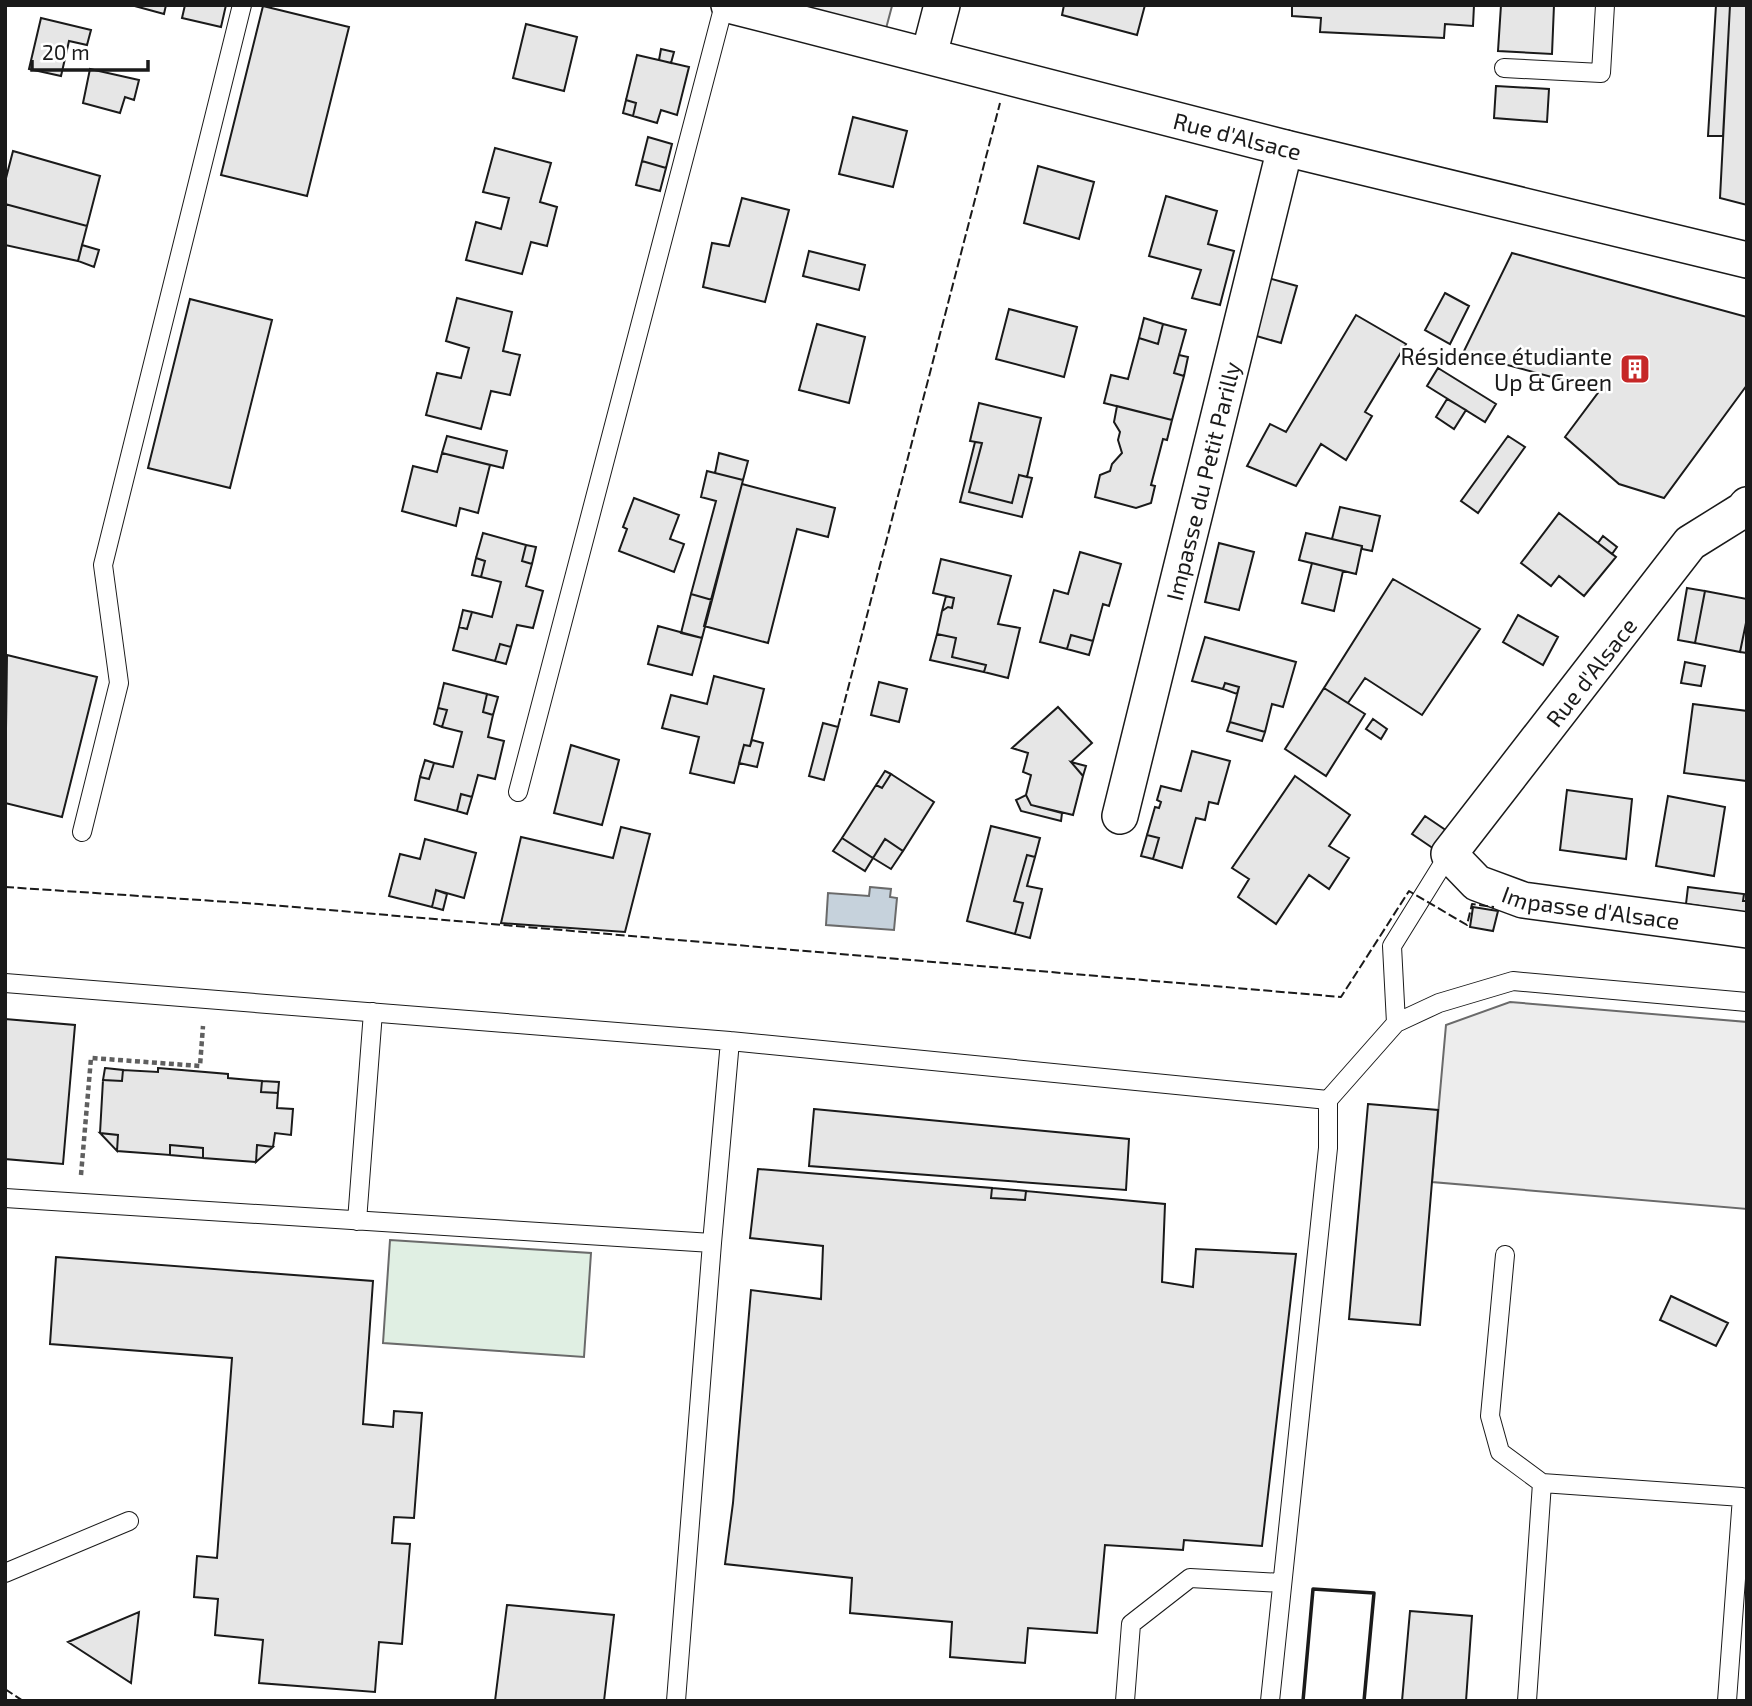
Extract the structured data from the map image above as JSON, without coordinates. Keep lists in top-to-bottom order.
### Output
{
  "streets": {
    "street": ["Rue d'Alsace", "Impasse du Petit Parilly", "Impasse d'Alsace"]
  },
  "crossings": [
    ["Rue d'Alsace", "Impasse du Petit Parilly"],
    ["Rue d'Alsace", "Impasse d'Alsace"]
  ],
  "places": {
    "building": ["Résidence étudiante Up & Green"]
  },
  "scale_bar": "20 m"
}
